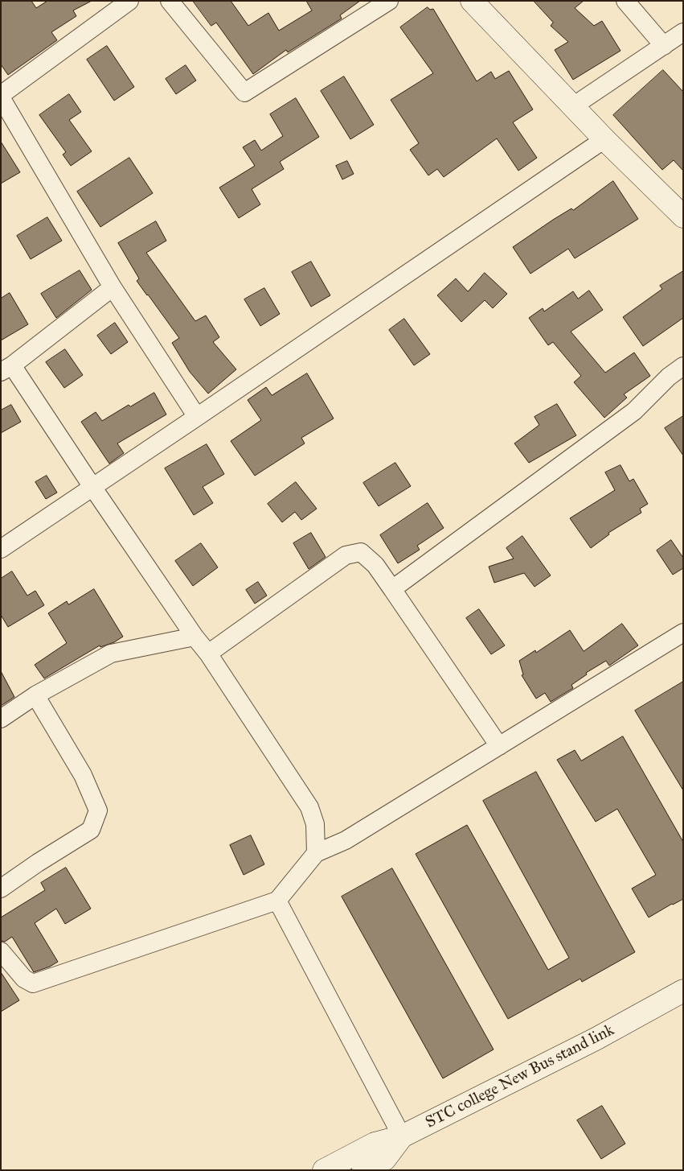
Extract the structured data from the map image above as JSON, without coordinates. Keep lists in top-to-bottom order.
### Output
{
  "streets": {
    "street": ["STC college New Bus stand link"]
  }
}
